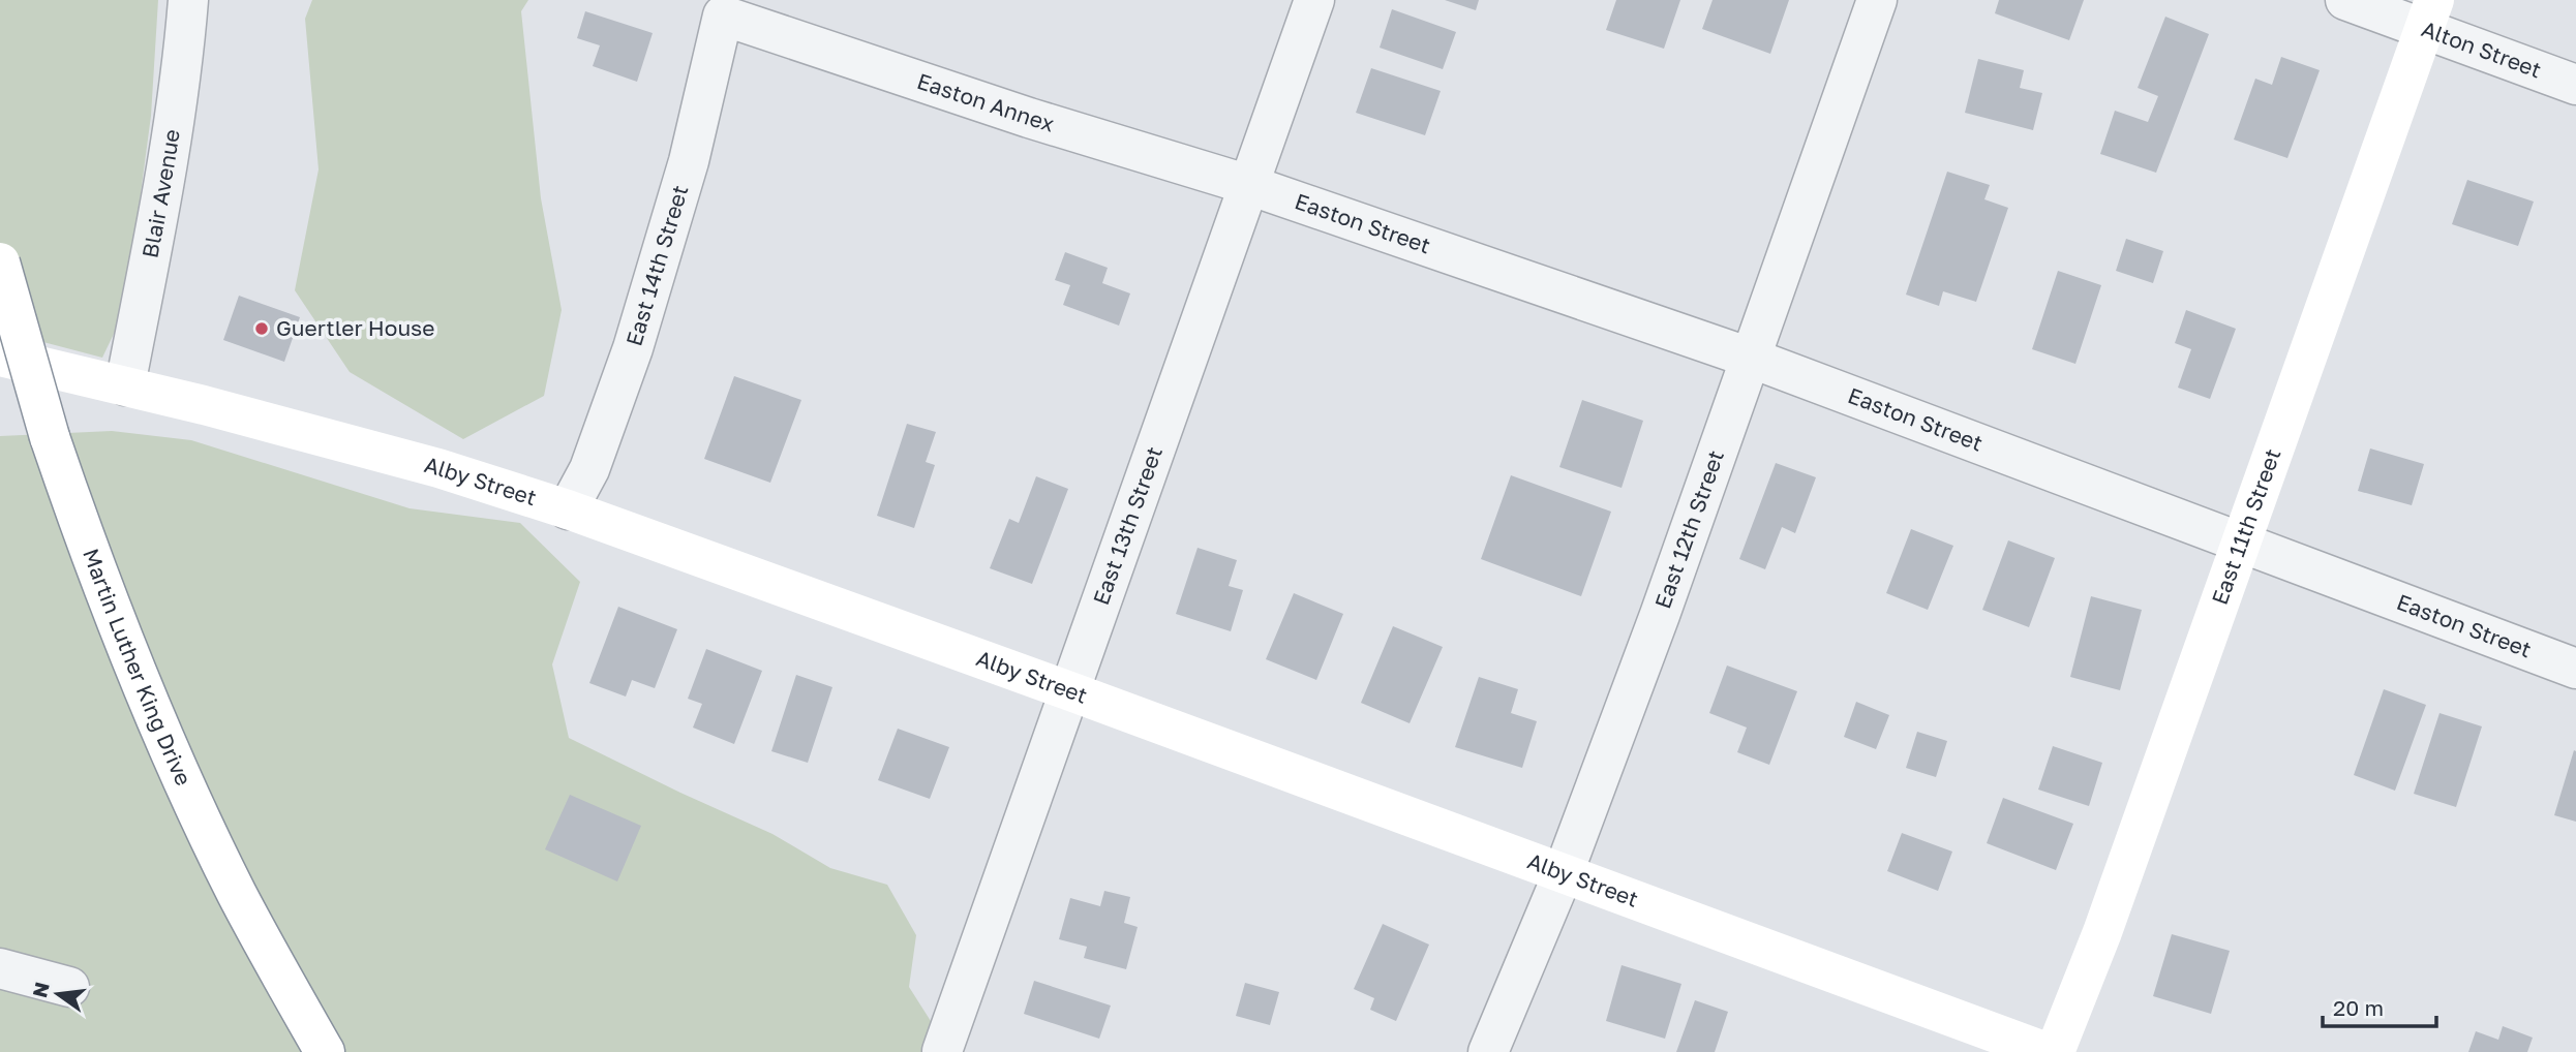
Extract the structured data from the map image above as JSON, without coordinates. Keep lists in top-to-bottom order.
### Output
{
  "streets": {
    "main road": ["Alby Street", "East 11th Street", "Martin Luther King Drive"],
    "street": [
      "Alton Street",
      "Easton Annex",
      "Blair Avenue",
      "Easton Street",
      "East 14th Street",
      "East 13th Street",
      "East 12th Street"
    ]
  },
  "crossings": [
    ["Alton Street", "East 11th Street"],
    ["Easton Annex", "Easton Street"],
    ["Easton Annex", "East 14th Street"],
    ["Easton Annex", "East 13th Street"],
    ["Blair Avenue", "Alby Street"],
    ["Easton Street", "East 13th Street"],
    ["Easton Street", "East 11th Street"],
    ["Easton Street", "East 12th Street"],
    ["East 14th Street", "Alby Street"],
    ["Alby Street", "East 13th Street"],
    ["Alby Street", "East 12th Street"]
  ],
  "places": ["Guertler House"],
  "scale_bar": "20 m",
  "north": "left"
}
